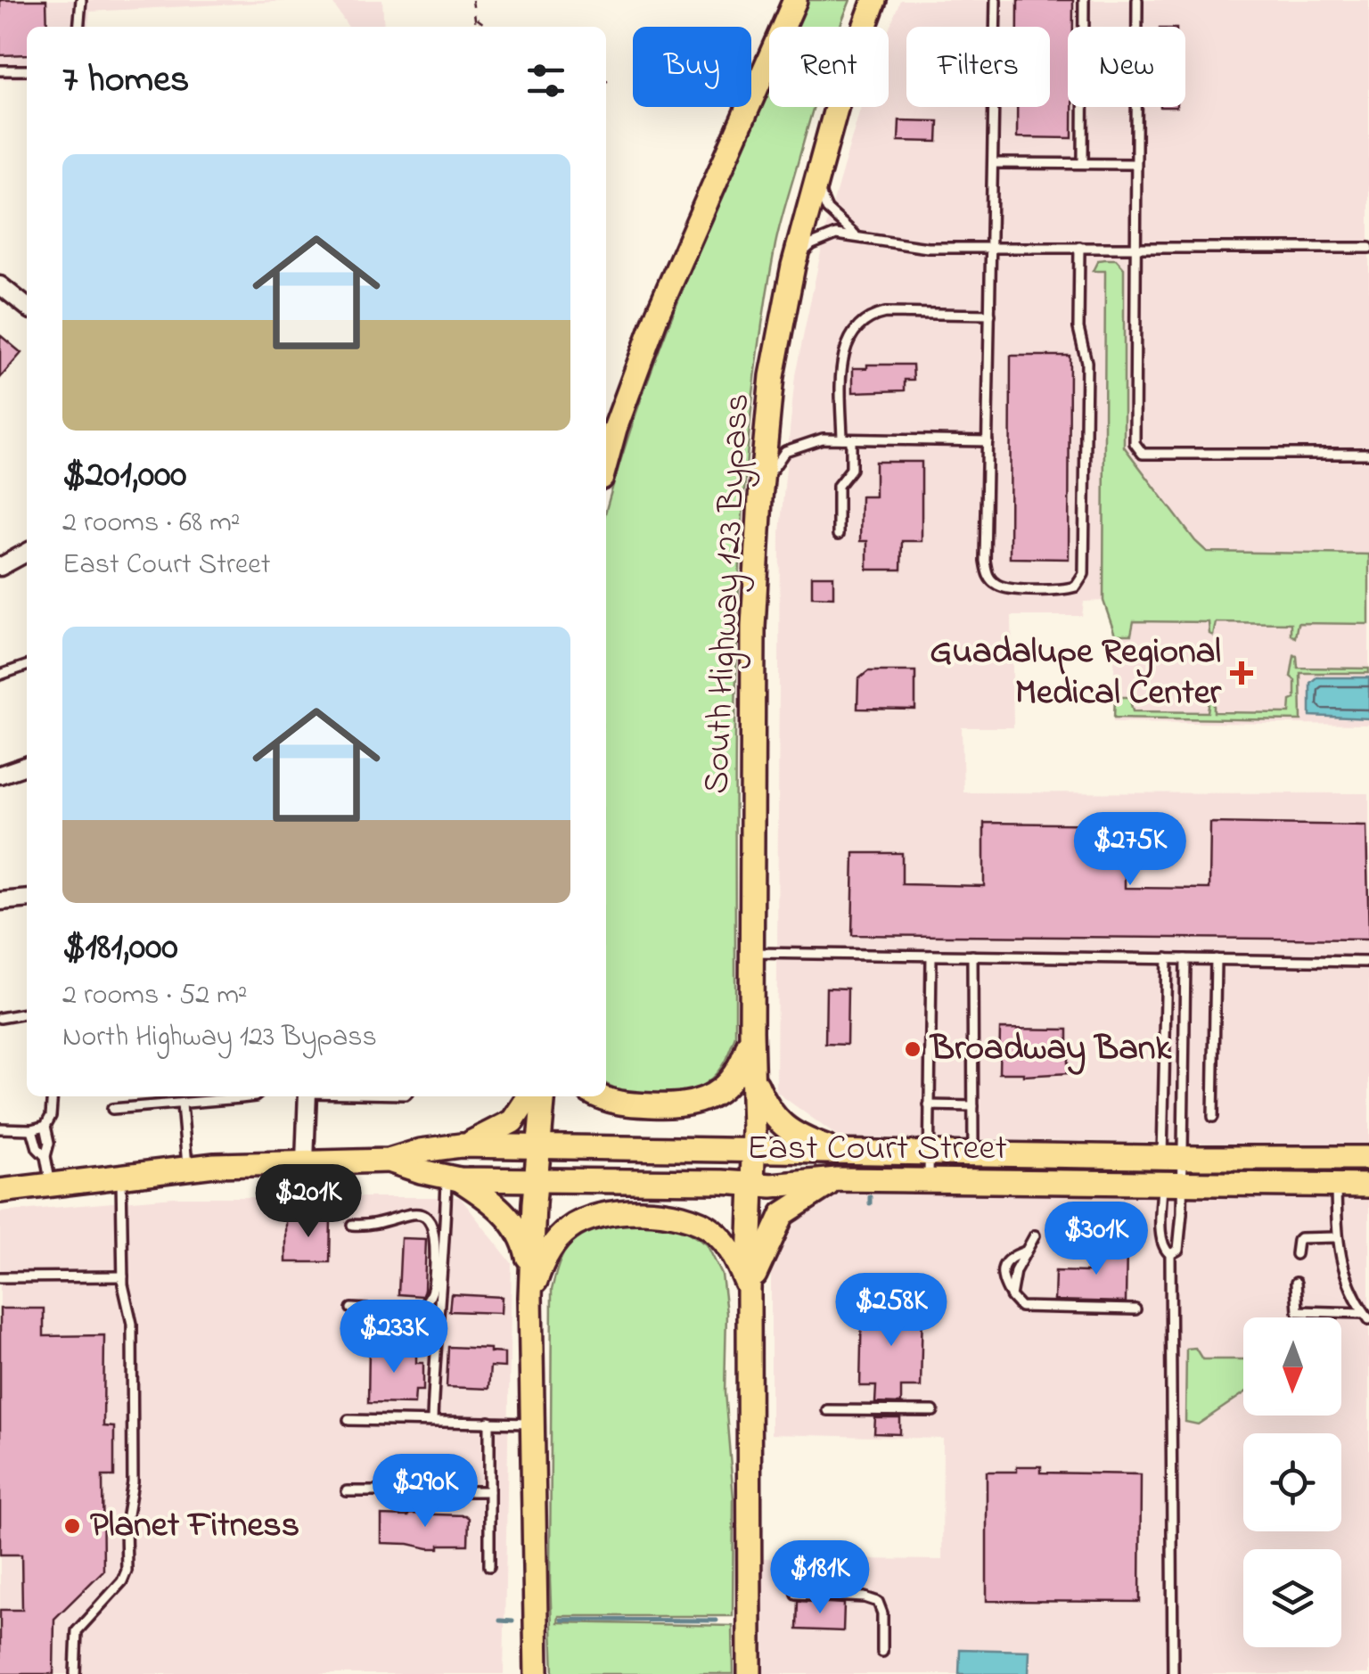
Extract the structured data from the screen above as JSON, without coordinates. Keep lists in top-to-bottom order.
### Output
{
  "streets": {
    "main road": ["South Highway 123 Bypass", "East Court Street"]
  },
  "crossings": [
    ["South Highway 123 Bypass", "East Court Street"]
  ],
  "places": {
    "health": ["Guadalupe Regional Medical Center"],
    "other": ["Broadway Bank", "Planet Fitness"]
  },
  "north": "bottom",
  "page": {
    "chip": [
      "Buy",
      "Rent",
      "Filters",
      "New"
    ],
    "heading": "7 homes",
    "list": [
      {
        "name": "$201,000",
        "note": "2 rooms · 68 m² · East Court Street"
      },
      {
        "name": "$181,000",
        "note": "2 rooms · 52 m² · North Highway 123 Bypass"
      }
    ],
    "price": [
      "$275K",
      "$201K",
      "$301K",
      "$258K",
      "$233K",
      "$290K",
      "$181K"
    ]
  }
}
